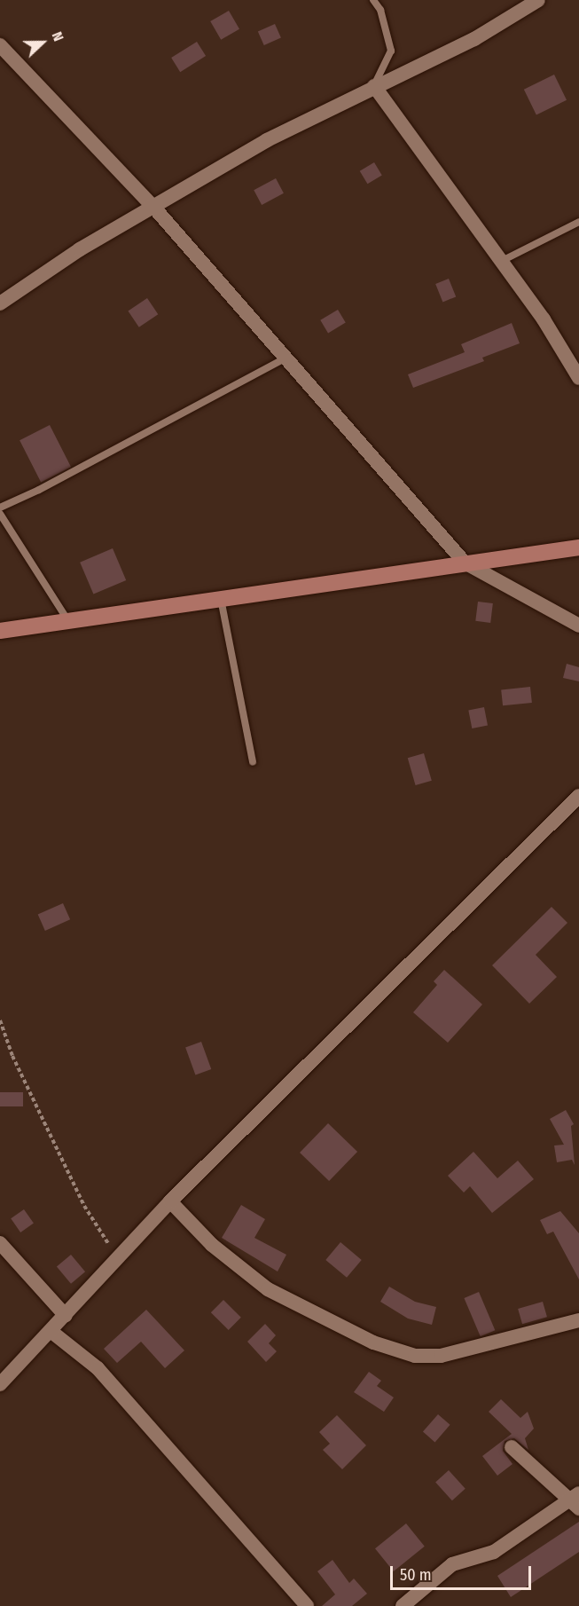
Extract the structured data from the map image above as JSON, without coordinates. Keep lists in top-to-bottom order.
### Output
{
  "scale_bar": "50 m",
  "north": "right"
}
